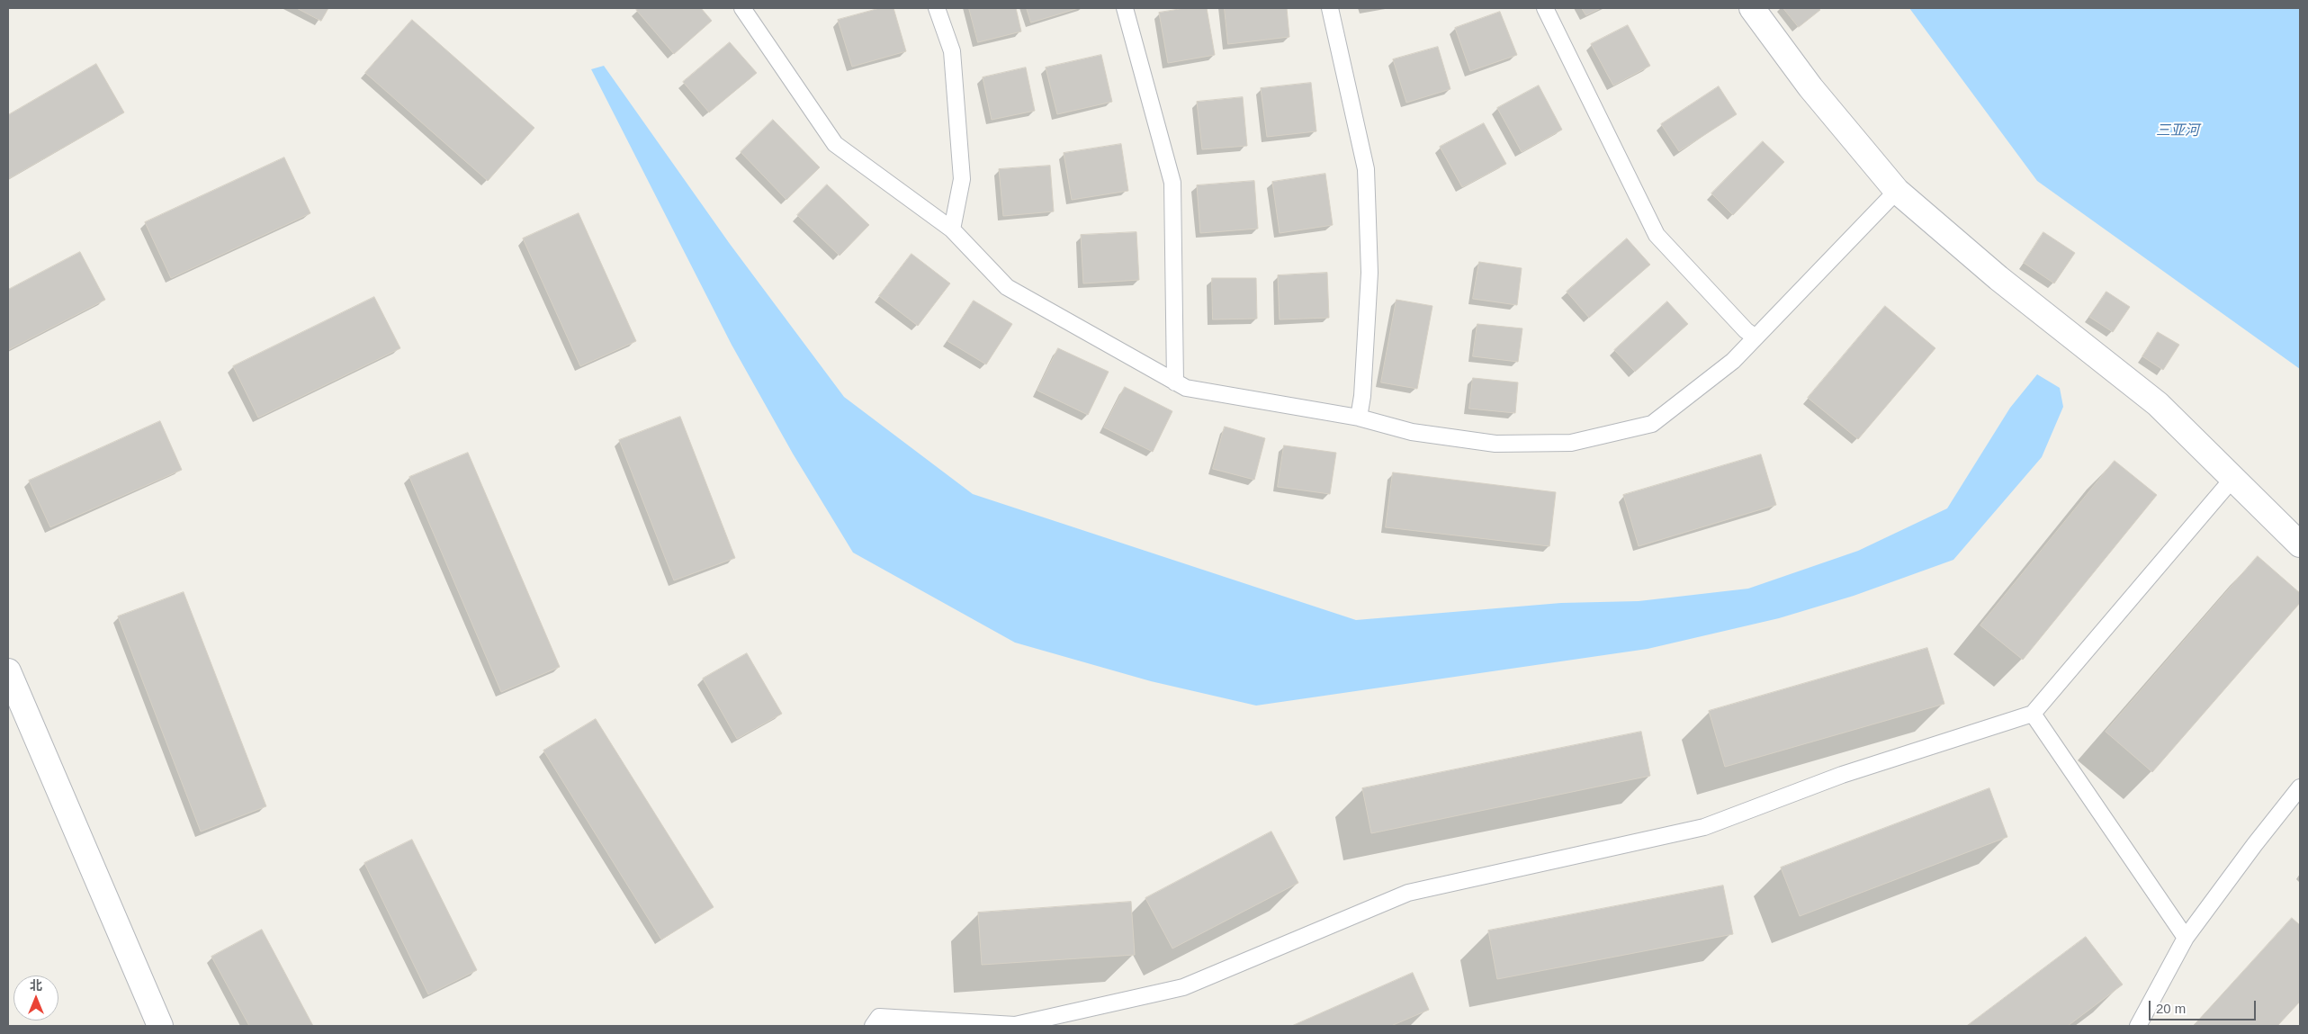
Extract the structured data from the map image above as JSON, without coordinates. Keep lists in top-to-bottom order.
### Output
{
  "water": ["三亚河"],
  "scale_bar": "20 m",
  "north": "top"
}
